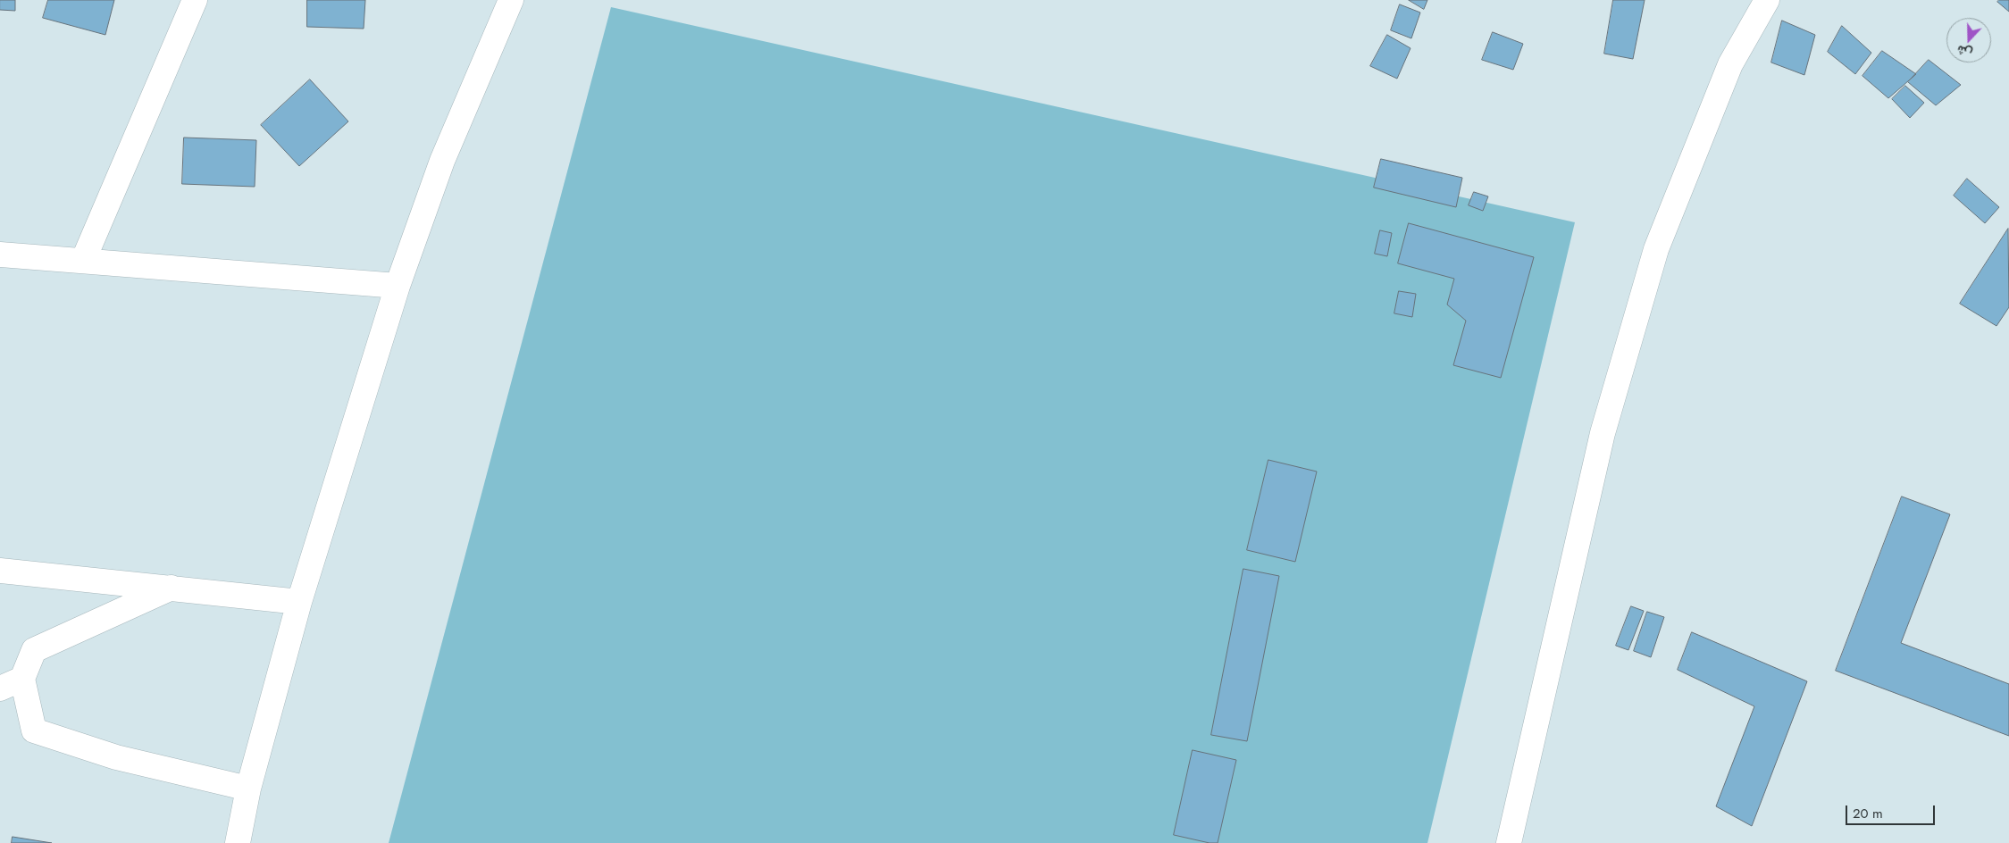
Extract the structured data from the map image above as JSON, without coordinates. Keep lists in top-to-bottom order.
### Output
{
  "scale_bar": "20 m",
  "north": "bottom"
}
